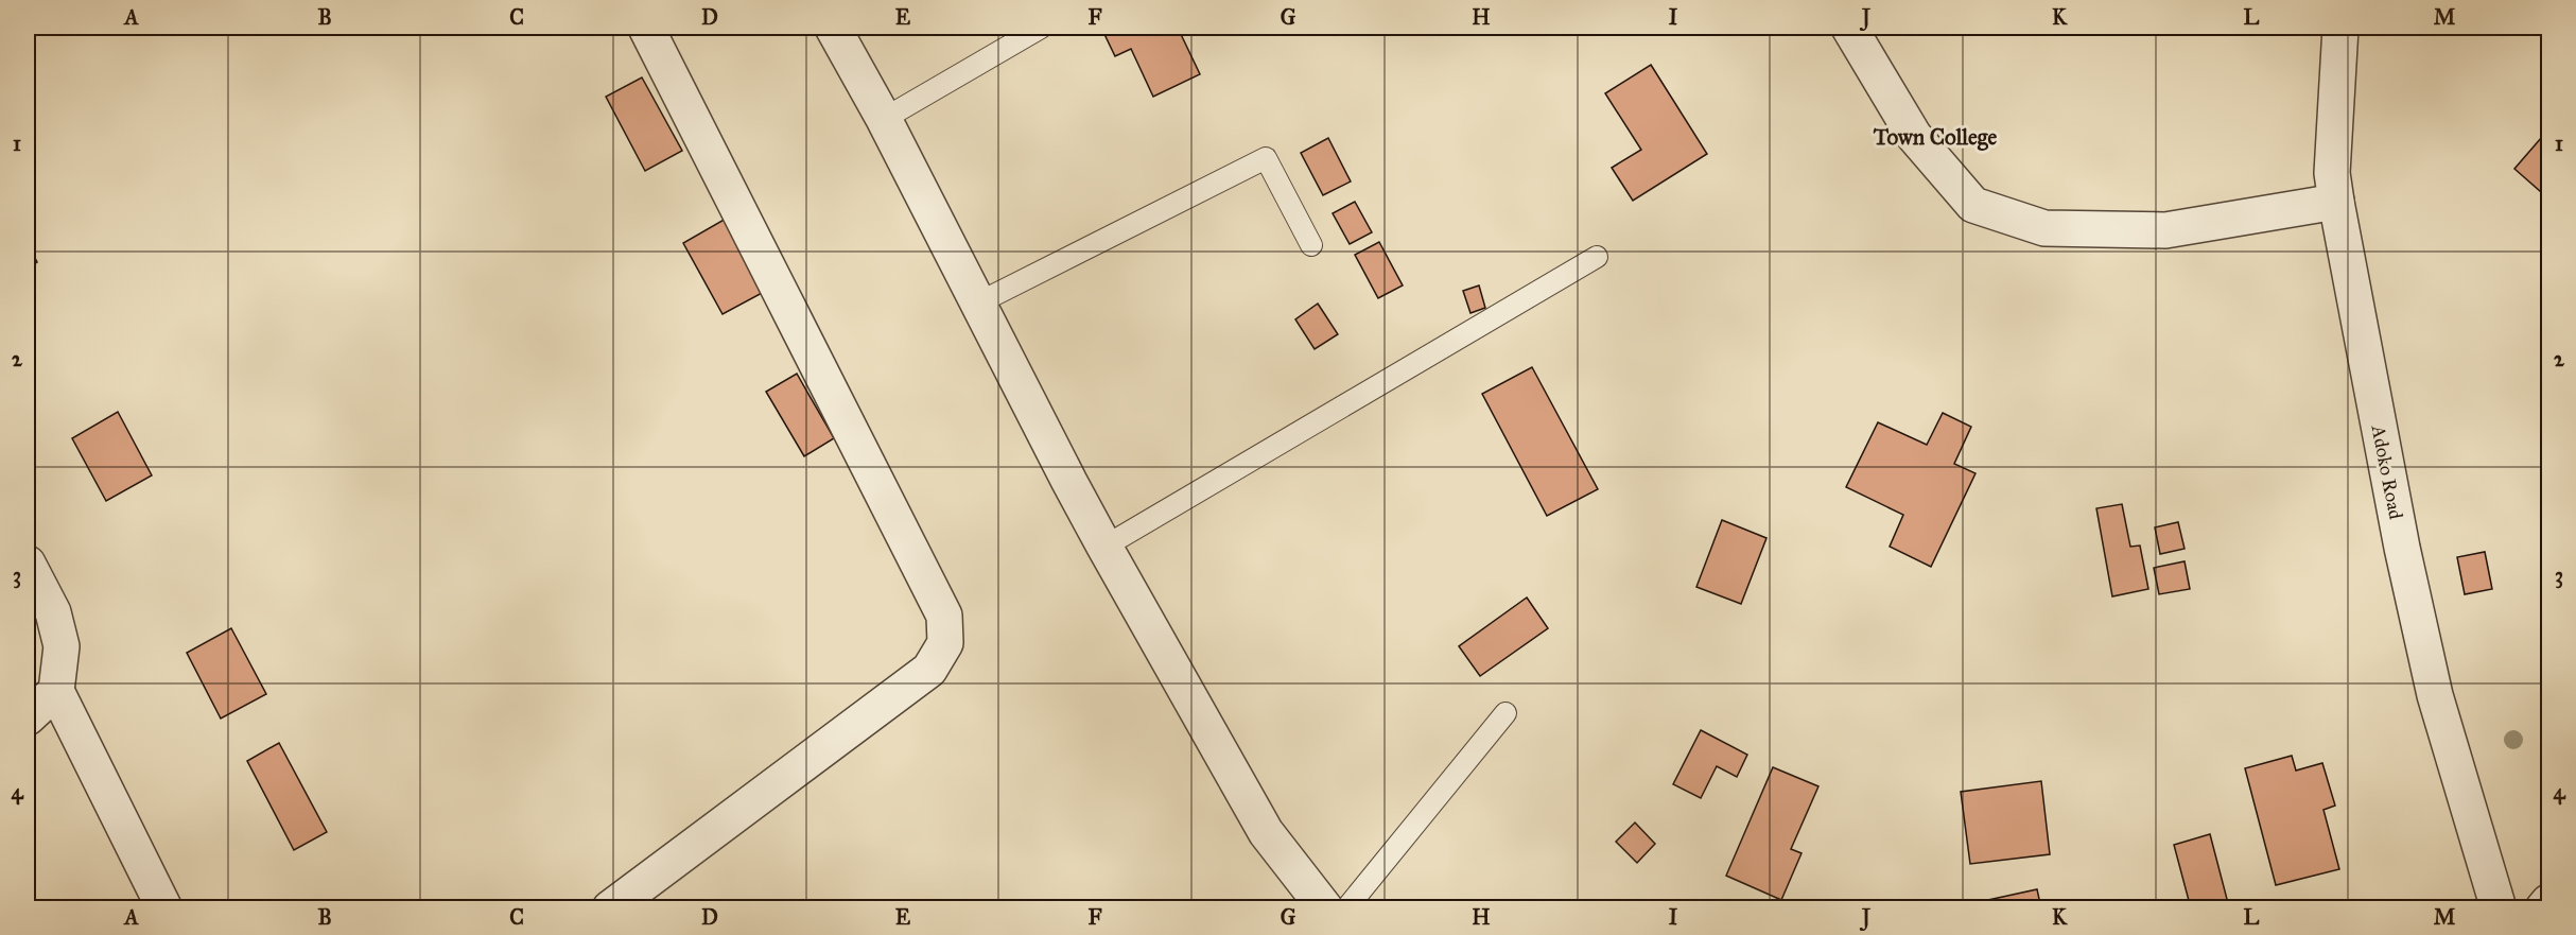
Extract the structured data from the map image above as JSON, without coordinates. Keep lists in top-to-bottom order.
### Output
{
  "streets": {
    "street": ["Adoko Road"]
  },
  "districts": ["Town College"],
  "grid": {
    "columns": [
      "A",
      "B",
      "C",
      "D",
      "E",
      "F",
      "G",
      "H",
      "I",
      "J",
      "K",
      "L",
      "M"
    ],
    "rows": [
      "1",
      "2",
      "3",
      "4"
    ]
  }
}
